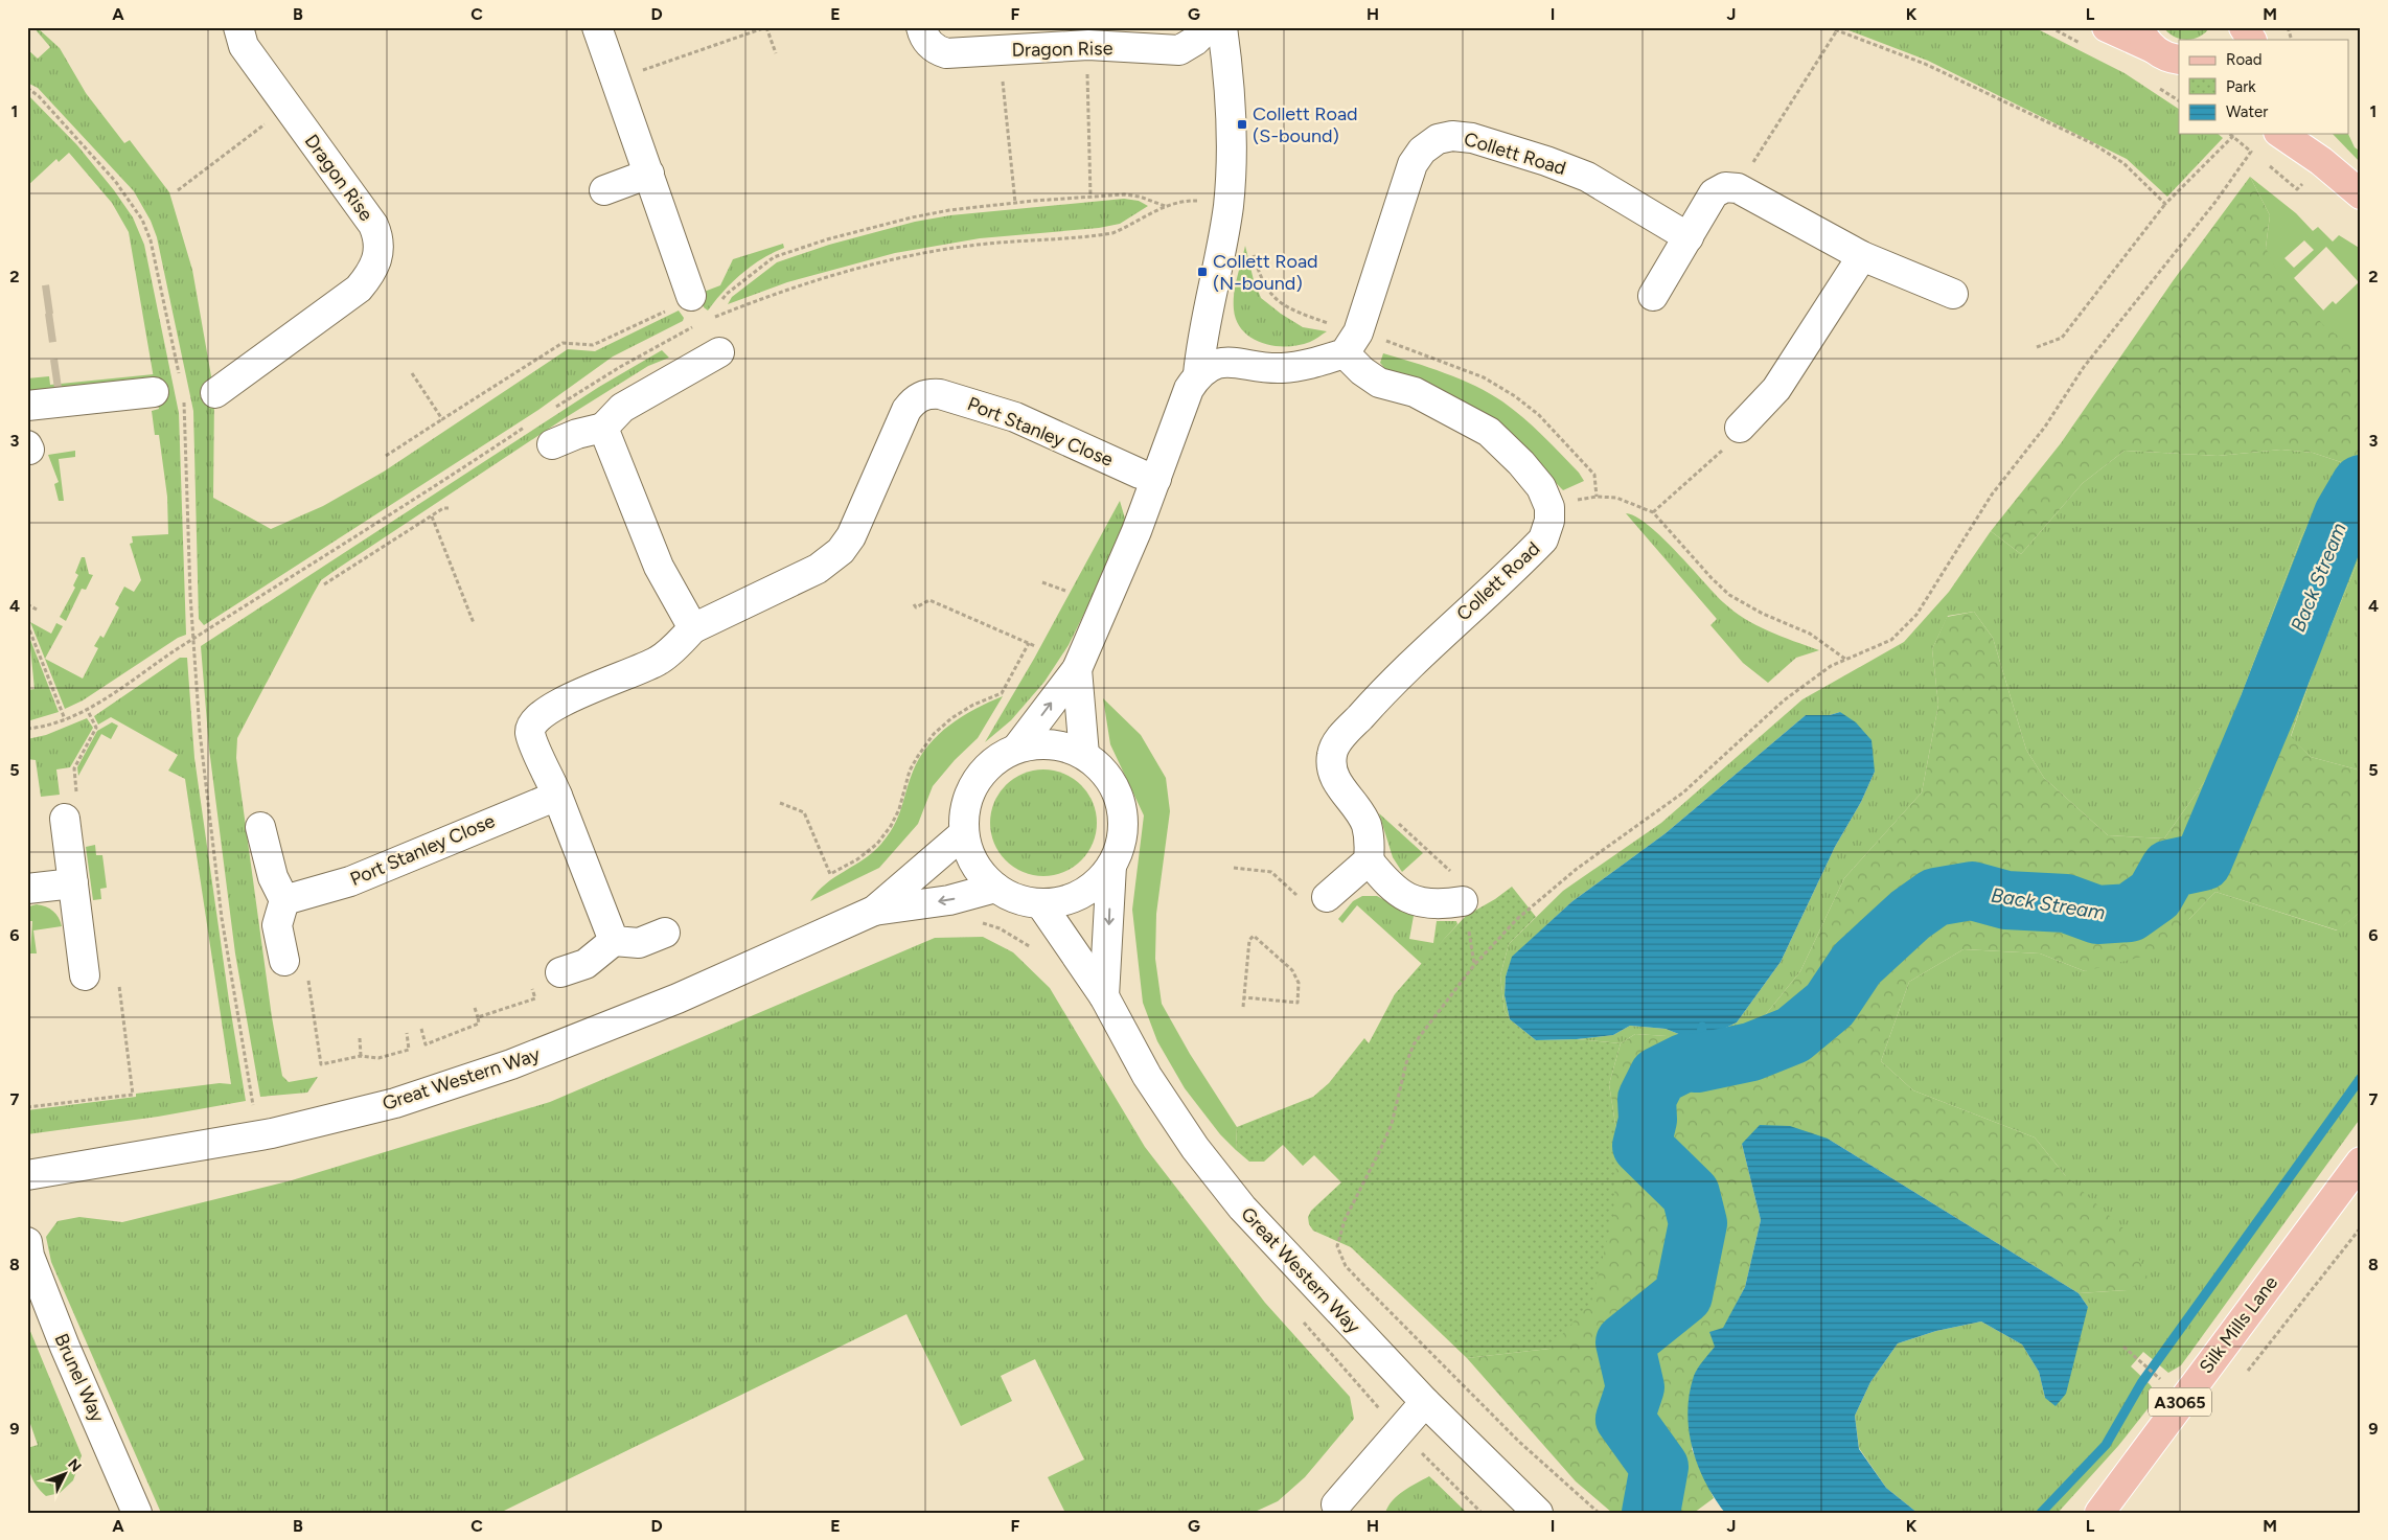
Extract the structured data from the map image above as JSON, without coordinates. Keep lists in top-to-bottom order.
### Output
{
  "streets": {
    "main road": ["Silk Mills Lane", "A3065"],
    "street": [
      "Dragon Rise",
      "Collett Road",
      "Port Stanley Close",
      "Great Western Way",
      "Brunel Way"
    ]
  },
  "water": ["Back Stream"],
  "places": {
    "transit": ["Collett Road (S-bound)", "Collett Road (N-bound)"]
  },
  "legend": ["Road", "Park", "Water"],
  "north": "top right",
  "grid": {
    "columns": [
      "A",
      "B",
      "C",
      "D",
      "E",
      "F",
      "G",
      "H",
      "I",
      "J",
      "K",
      "L",
      "M"
    ],
    "rows": [
      "1",
      "2",
      "3",
      "4",
      "5",
      "6",
      "7",
      "8",
      "9"
    ]
  }
}
